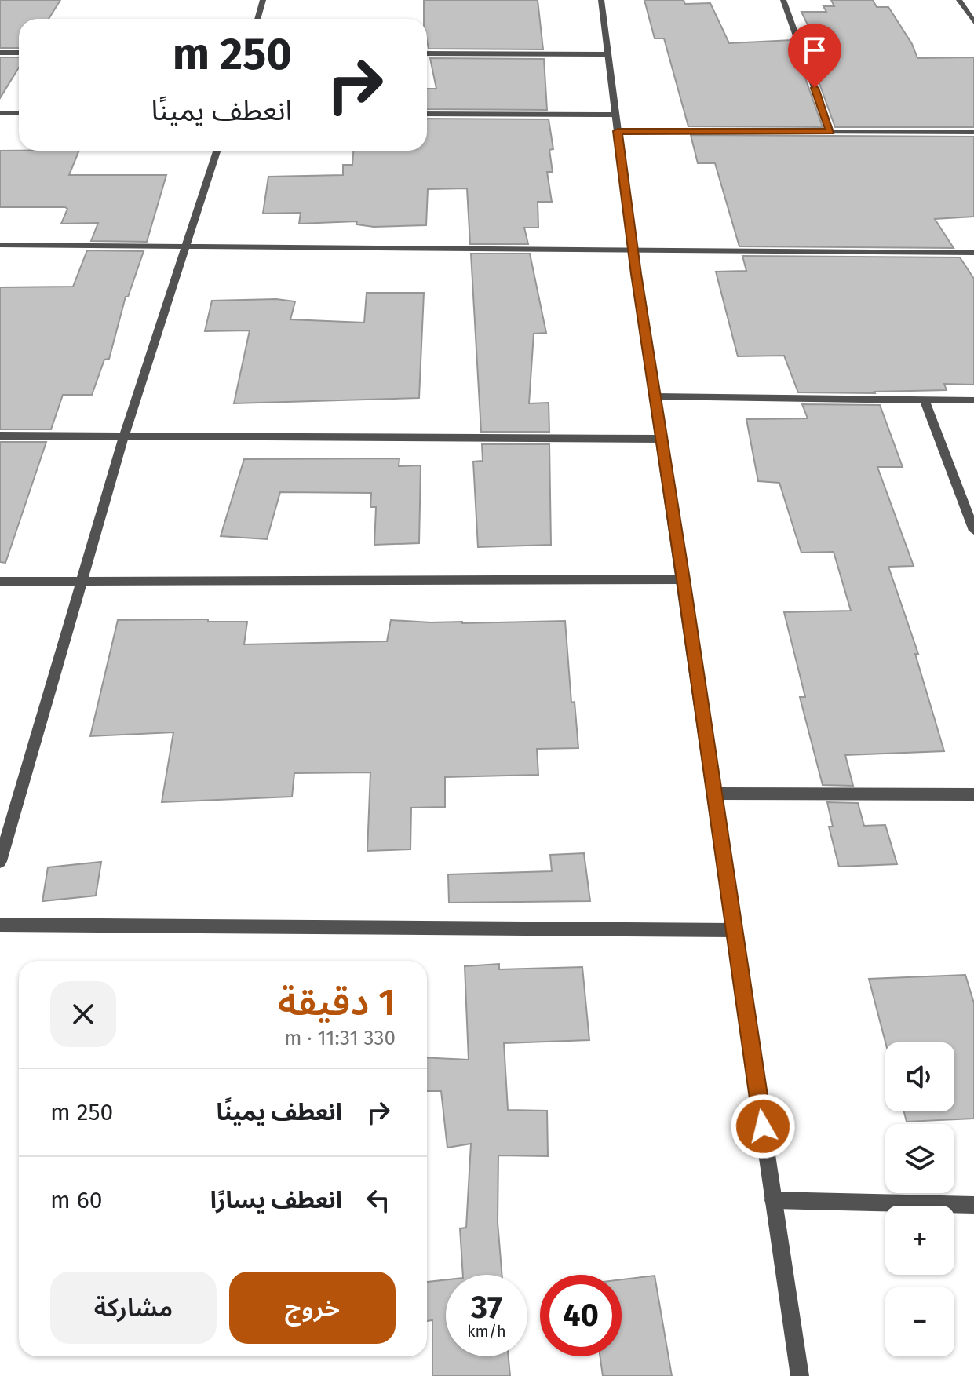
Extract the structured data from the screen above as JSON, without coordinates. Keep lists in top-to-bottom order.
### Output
{
  "page": {
    "turn": ["250 m", "انعطف يمينًا"],
    "heading": ["1 دقيقة", "330 m · 11:31"],
    "map_buttons": ["+", "−"],
    "list": [
      {
        "name": "انعطف يمينًا",
        "value": "250 m"
      },
      {
        "name": "انعطف يسارًا",
        "value": "60 m"
      }
    ],
    "buttons": ["خروج", "مشاركة"],
    "speed": "37 km/h",
    "limit": "40"
  }
}
